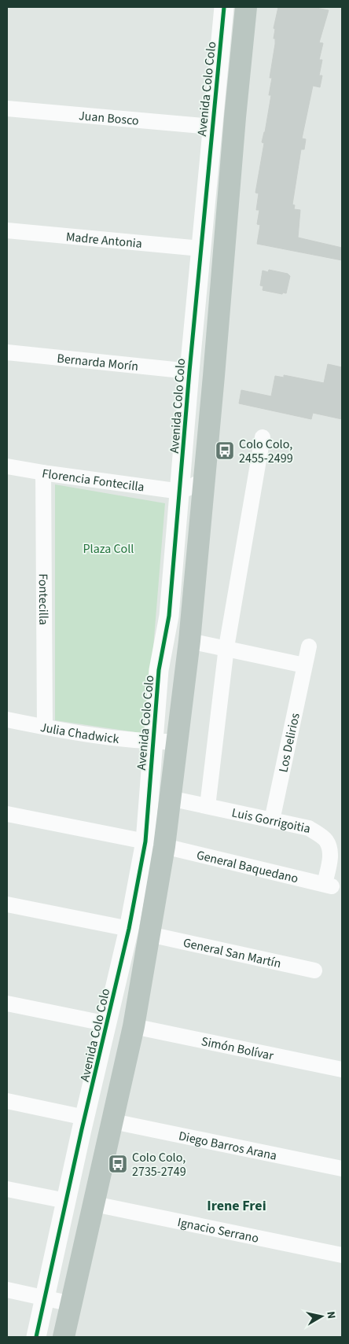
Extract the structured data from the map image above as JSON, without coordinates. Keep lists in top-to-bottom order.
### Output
{
  "streets": {
    "main road": ["Avenida Colo Colo"],
    "street": [
      "Juan Bosco",
      "Madre Antonia",
      "Bernarda Morín",
      "Florencia Fontecilla",
      "Fontecilla",
      "Julia Chadwick",
      "Los Delirios",
      "Luis Gorrigoitia",
      "General Baquedano",
      "General San Martín",
      "Simón Bolívar",
      "Diego Barros Arana",
      "Ignacio Serrano"
    ]
  },
  "crossings": [
    ["Avenida Colo Colo", "Juan Bosco"],
    ["Avenida Colo Colo", "Madre Antonia"],
    ["Avenida Colo Colo", "Bernarda Morín"],
    ["Avenida Colo Colo", "Florencia Fontecilla"],
    ["Avenida Colo Colo", "Julia Chadwick"],
    ["Avenida Colo Colo", "Luis Gorrigoitia"],
    ["Avenida Colo Colo", "General Baquedano"],
    ["Avenida Colo Colo", "General San Martín"],
    ["Avenida Colo Colo", "Simón Bolívar"],
    ["Avenida Colo Colo", "Diego Barros Arana"],
    ["Avenida Colo Colo", "Ignacio Serrano"],
    ["Florencia Fontecilla", "Fontecilla"],
    ["Fontecilla", "Julia Chadwick"],
    ["Los Delirios", "Luis Gorrigoitia"],
    ["Luis Gorrigoitia", "General Baquedano"]
  ],
  "districts": ["Irene Frei"],
  "parks": ["Plaza Coll"],
  "places": {
    "bus stop": ["Colo Colo, 2455-2499", "Colo Colo, 2735-2749"]
  },
  "north": "right"
}
